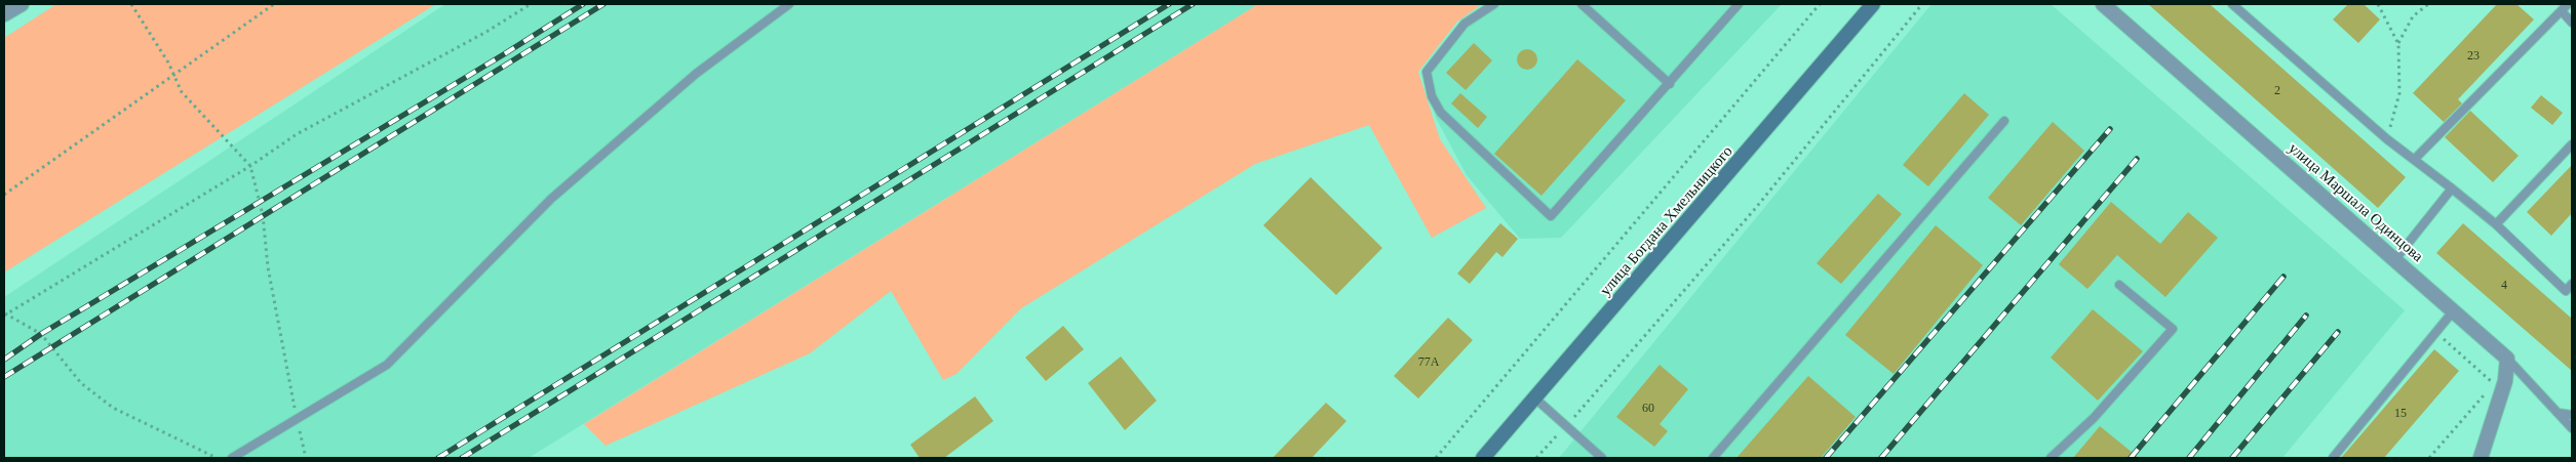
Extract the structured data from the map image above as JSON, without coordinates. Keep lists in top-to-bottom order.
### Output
{
  "streets": {
    "main road": ["улица Богдана Хмельницкого"],
    "street": ["улица Маршала Одинцова"]
  },
  "house_numbers": [
    "23",
    "2",
    "4",
    "77А",
    "60",
    "15"
  ]
}
